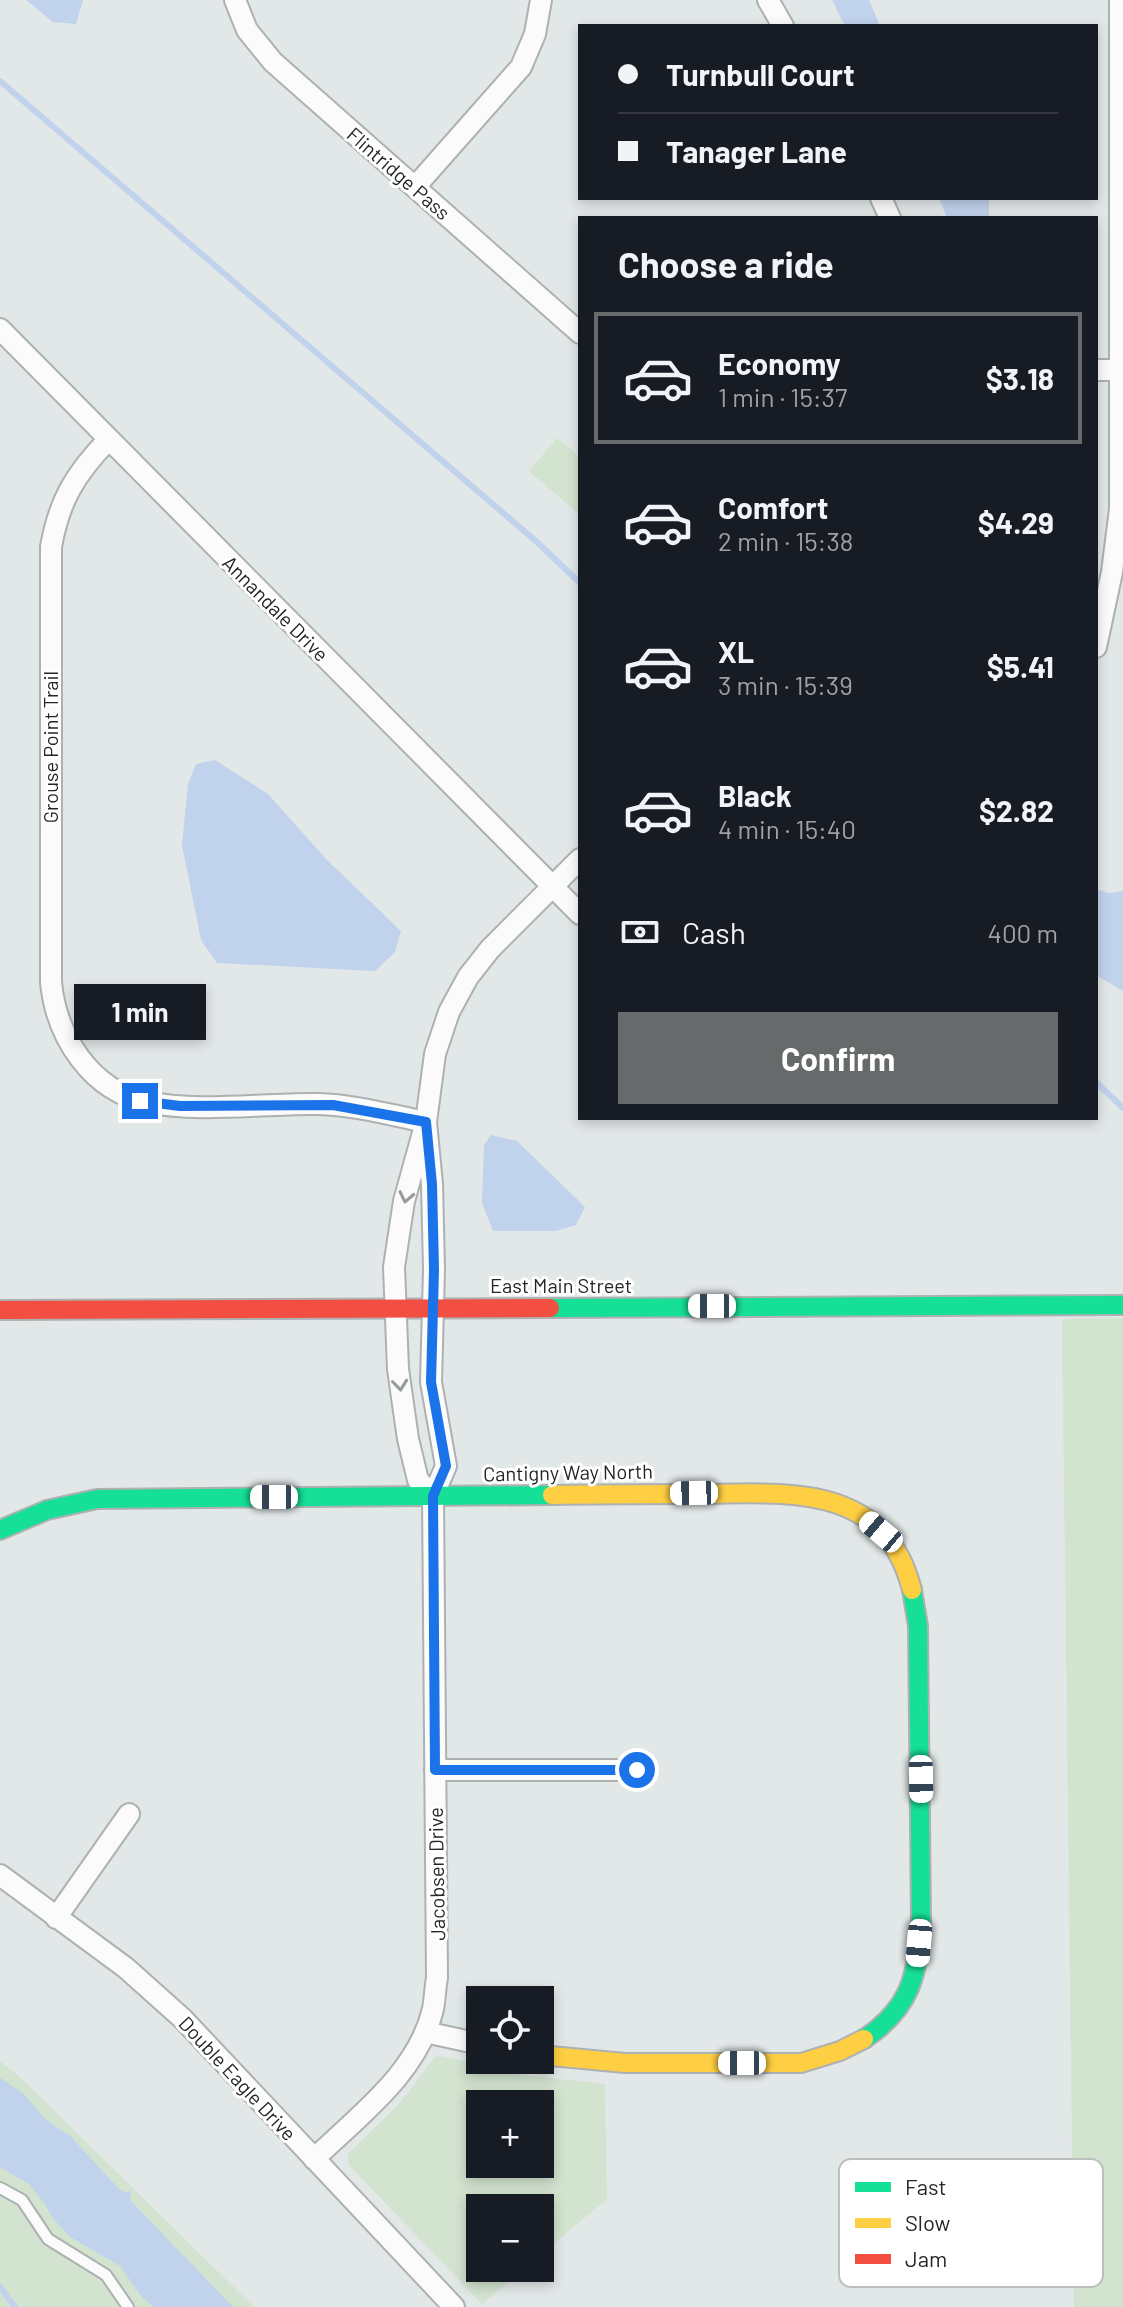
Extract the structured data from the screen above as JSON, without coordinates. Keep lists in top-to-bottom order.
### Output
{
  "streets": {
    "street": [
      "Flintridge Pass",
      "Annandale Drive",
      "Grouse Point Trail",
      "East Main Street",
      "Cantigny Way North",
      "Jacobsen Drive",
      "Double Eagle Drive"
    ]
  },
  "crossings": [
    ["Annandale Drive", "Grouse Point Trail"],
    ["Grouse Point Trail", "Jacobsen Drive"],
    ["East Main Street", "Jacobsen Drive"],
    ["Cantigny Way North", "Jacobsen Drive"],
    ["Jacobsen Drive", "Double Eagle Drive"]
  ],
  "legend": ["Fast", "Slow", "Jam"],
  "page": {
    "banner": ["Turnbull Court", "Tanager Lane"],
    "heading": "Choose a ride",
    "list": [
      {
        "name": "Economy",
        "note": "1 min · 15:37",
        "value": "$3.18"
      },
      {
        "name": "Comfort",
        "note": "2 min · 15:38",
        "value": "$4.29"
      },
      {
        "name": "XL",
        "note": "3 min · 15:39",
        "value": "$5.41"
      },
      {
        "name": "Black",
        "note": "4 min · 15:40",
        "value": "$2.82"
      }
    ],
    "pay": ["Cash", "400 m"],
    "bubble": "1 min",
    "buttons": "Confirm",
    "map_buttons": ["+", "−"]
  }
}
